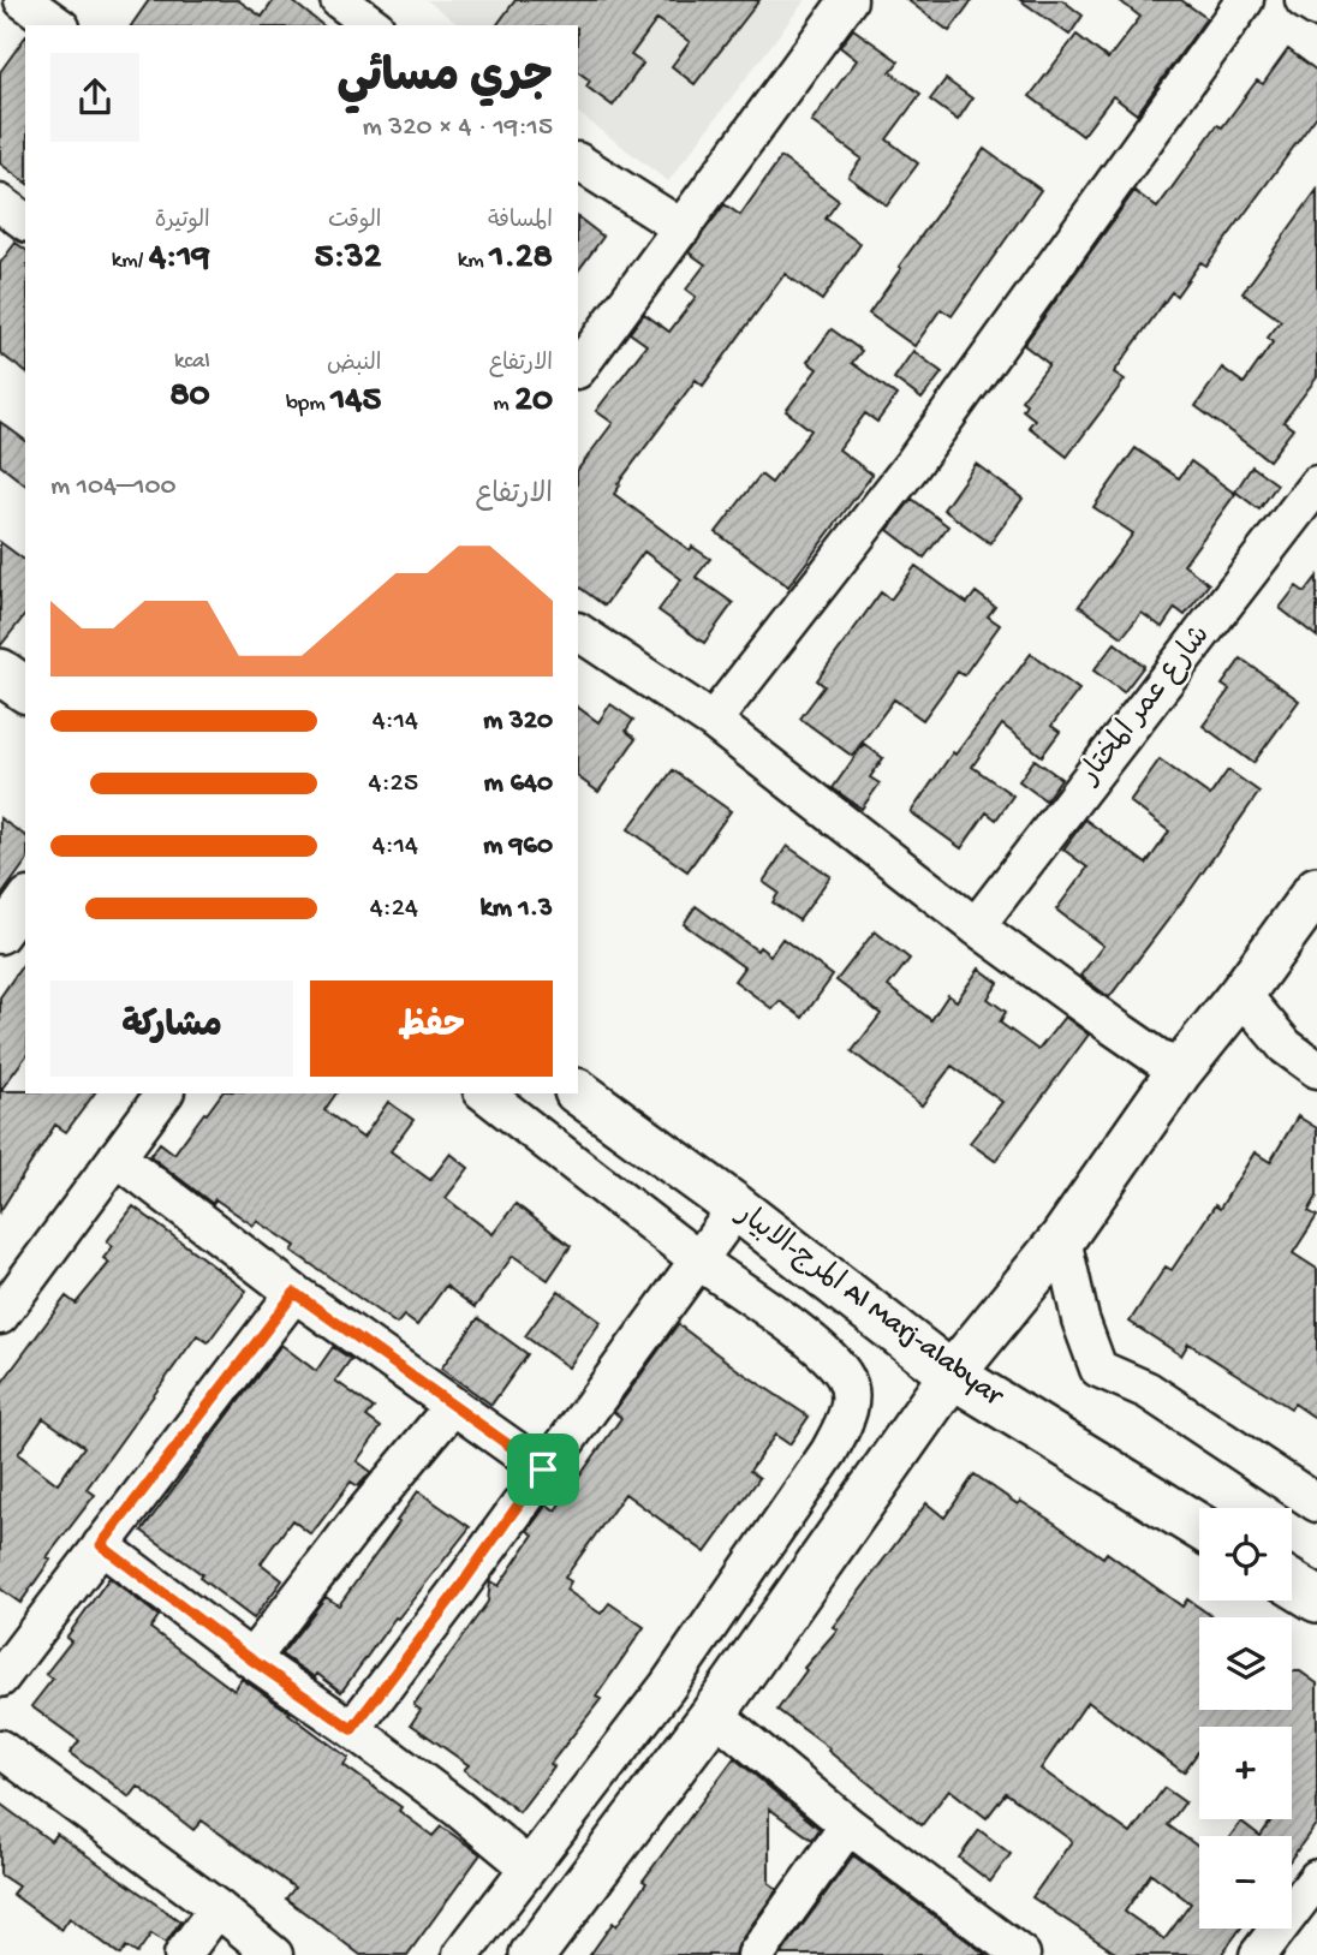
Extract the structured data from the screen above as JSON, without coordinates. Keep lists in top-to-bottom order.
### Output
{
  "streets": {
    "main road": ["المرج-الابيار Al Marj-alabyar"],
    "street": ["شارع عمر المختار"]
  },
  "page": {
    "heading": ["جري مسائي", "19:15 · 4 × 320 m"],
    "stats": [
      ["المسافة", "1.28 km"],
      ["الوقت", "5:32"],
      ["الوتيرة", "4:19 /km"],
      ["الارتفاع", "20 m"],
      ["النبض", "145 bpm"],
      ["kcal", "80"]
    ],
    "chart": ["الارتفاع", "100–104 m"],
    "list": [
      {
        "name": "320 m",
        "note": "4:14"
      },
      {
        "name": "640 m",
        "note": "4:25"
      },
      {
        "name": "960 m",
        "note": "4:14"
      },
      {
        "name": "1.3 km",
        "note": "4:24"
      }
    ],
    "buttons": ["حفظ", "مشاركة"],
    "map_buttons": ["+", "−"]
  }
}
